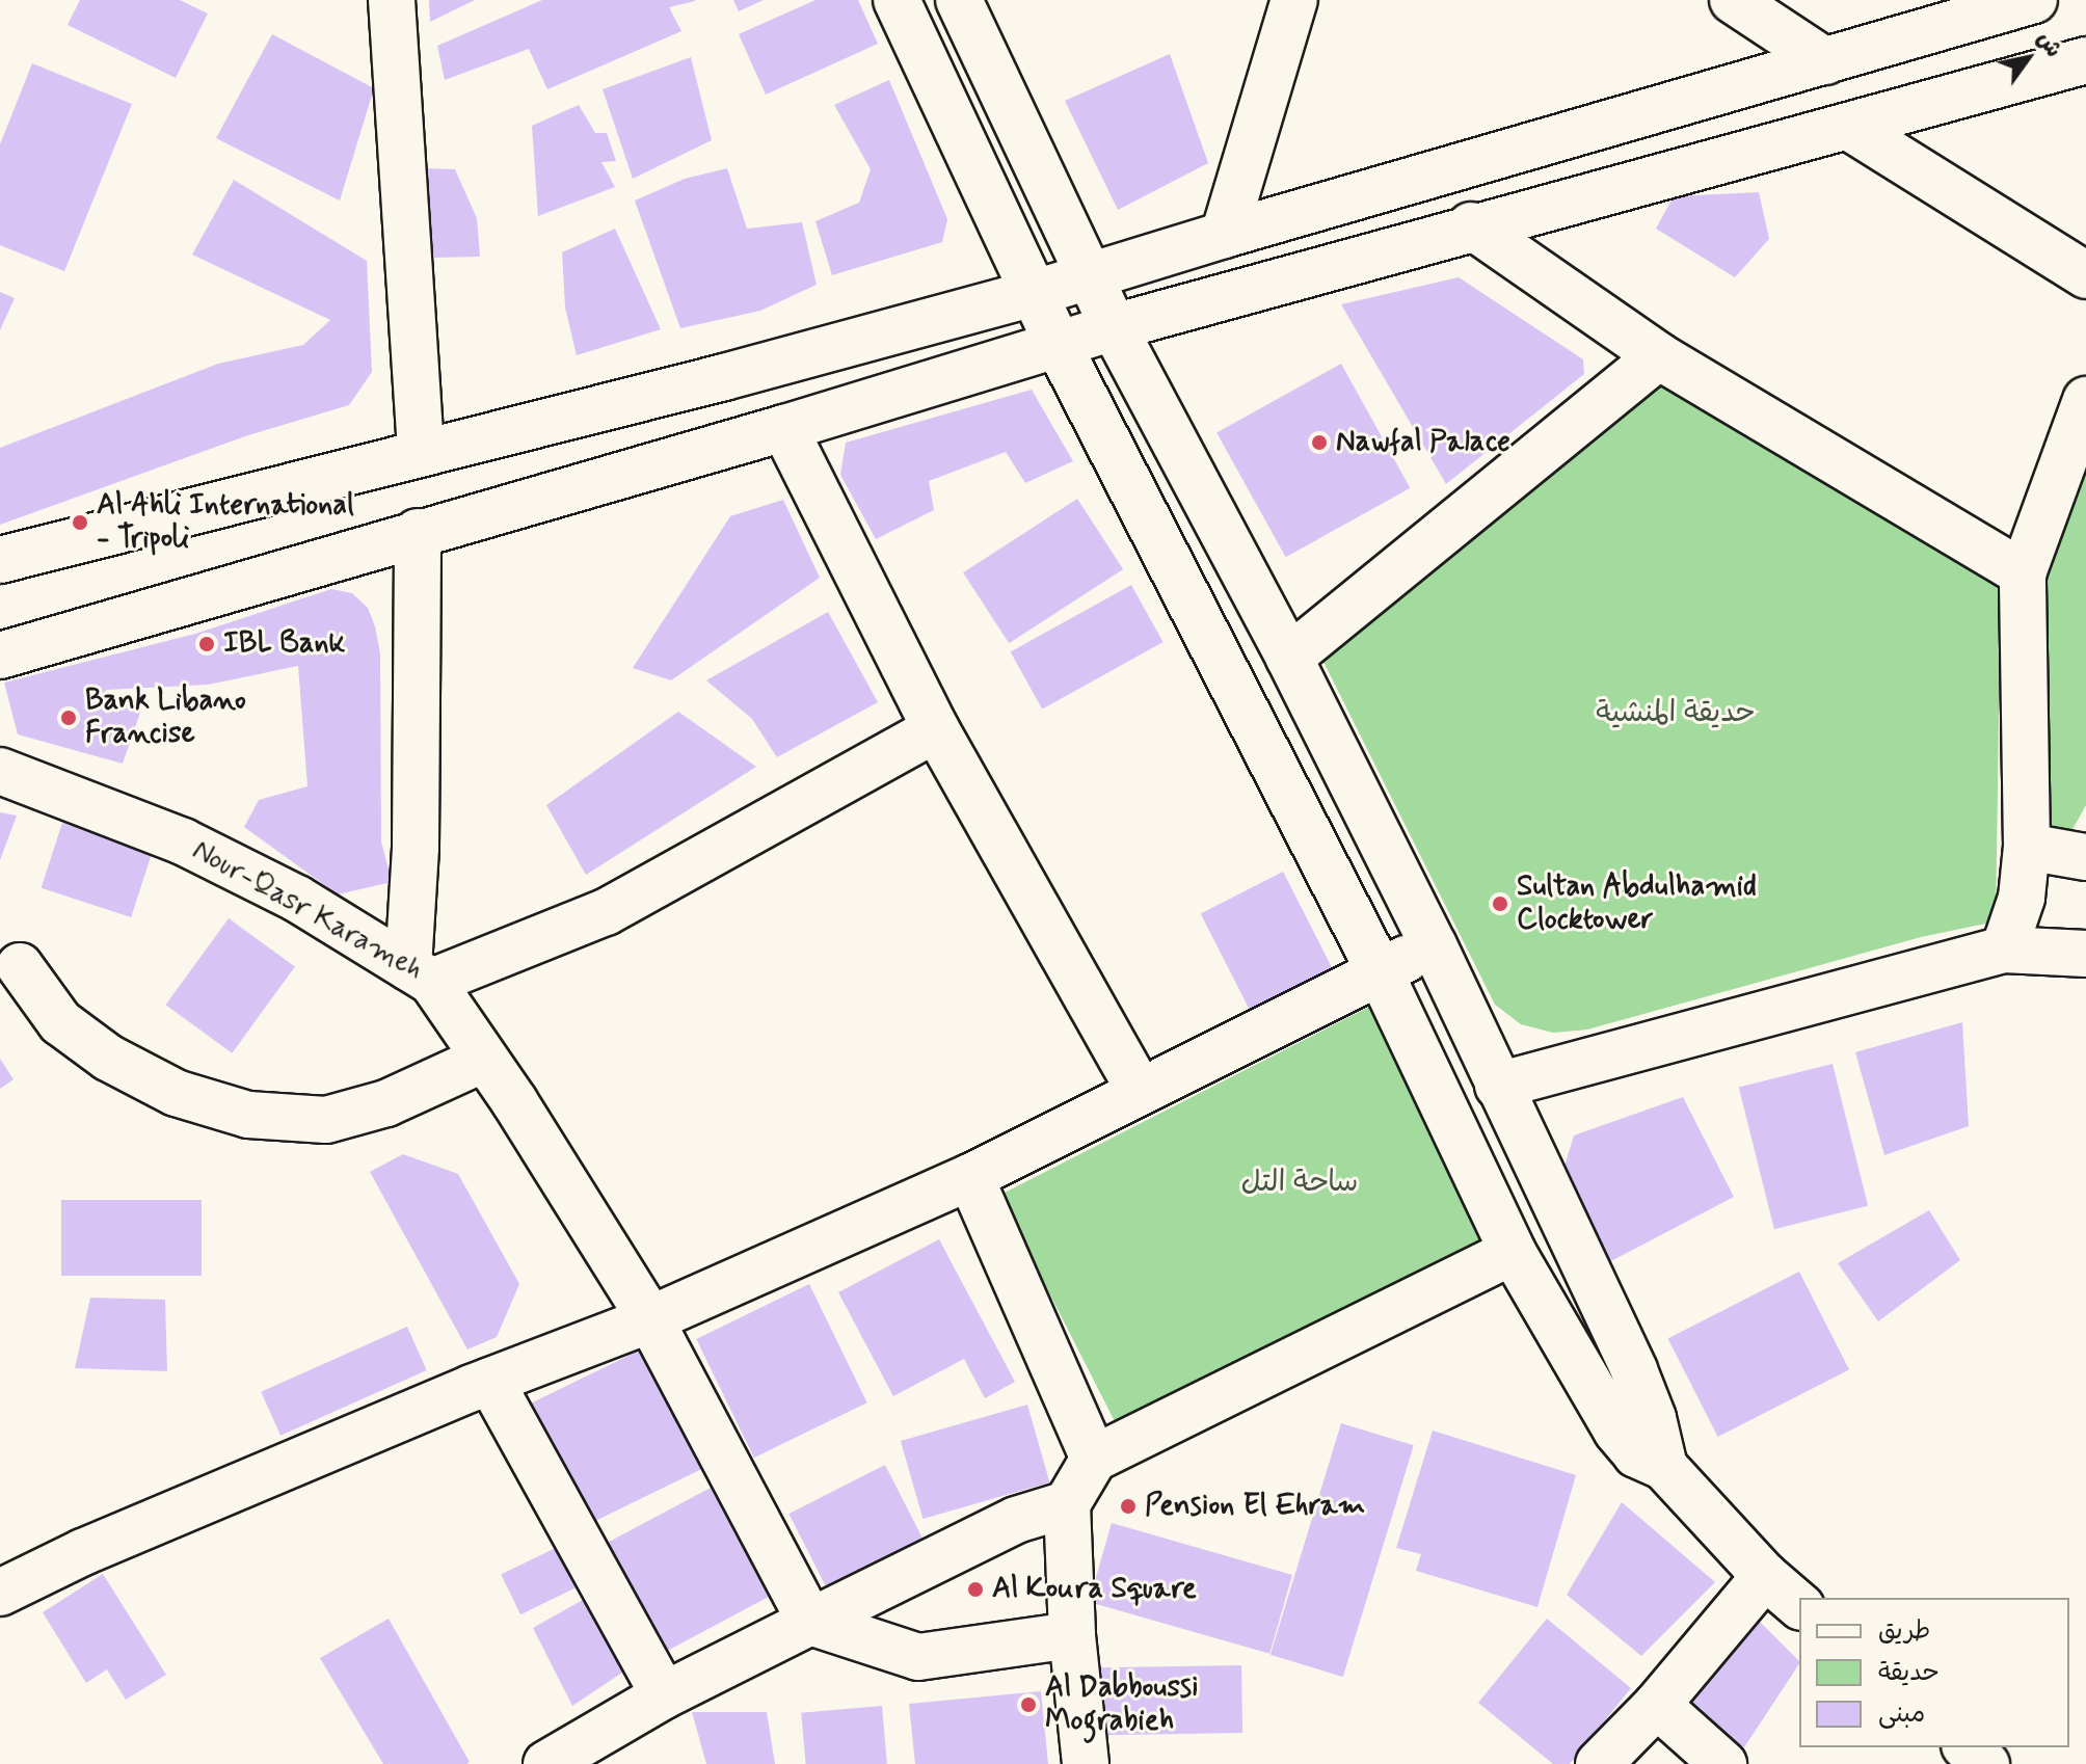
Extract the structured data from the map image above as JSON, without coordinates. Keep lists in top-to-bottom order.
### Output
{
  "streets": {
    "main road": ["Nour-Qasr Karameh"]
  },
  "parks": ["حديقة المنشية", "ساحة التل"],
  "places": [
    "Nawfal Palace",
    "Al Ahli International - Tripoli",
    "IBL Bank",
    "Bank Libano Francise",
    "Sultan Abdulhamid Clocktower",
    "Pension El Ehram",
    "Al Koura Square",
    "Al Dabboussi Mograbieh"
  ],
  "legend": ["طريق", "حديقة", "مبنى"],
  "north": "top right"
}
